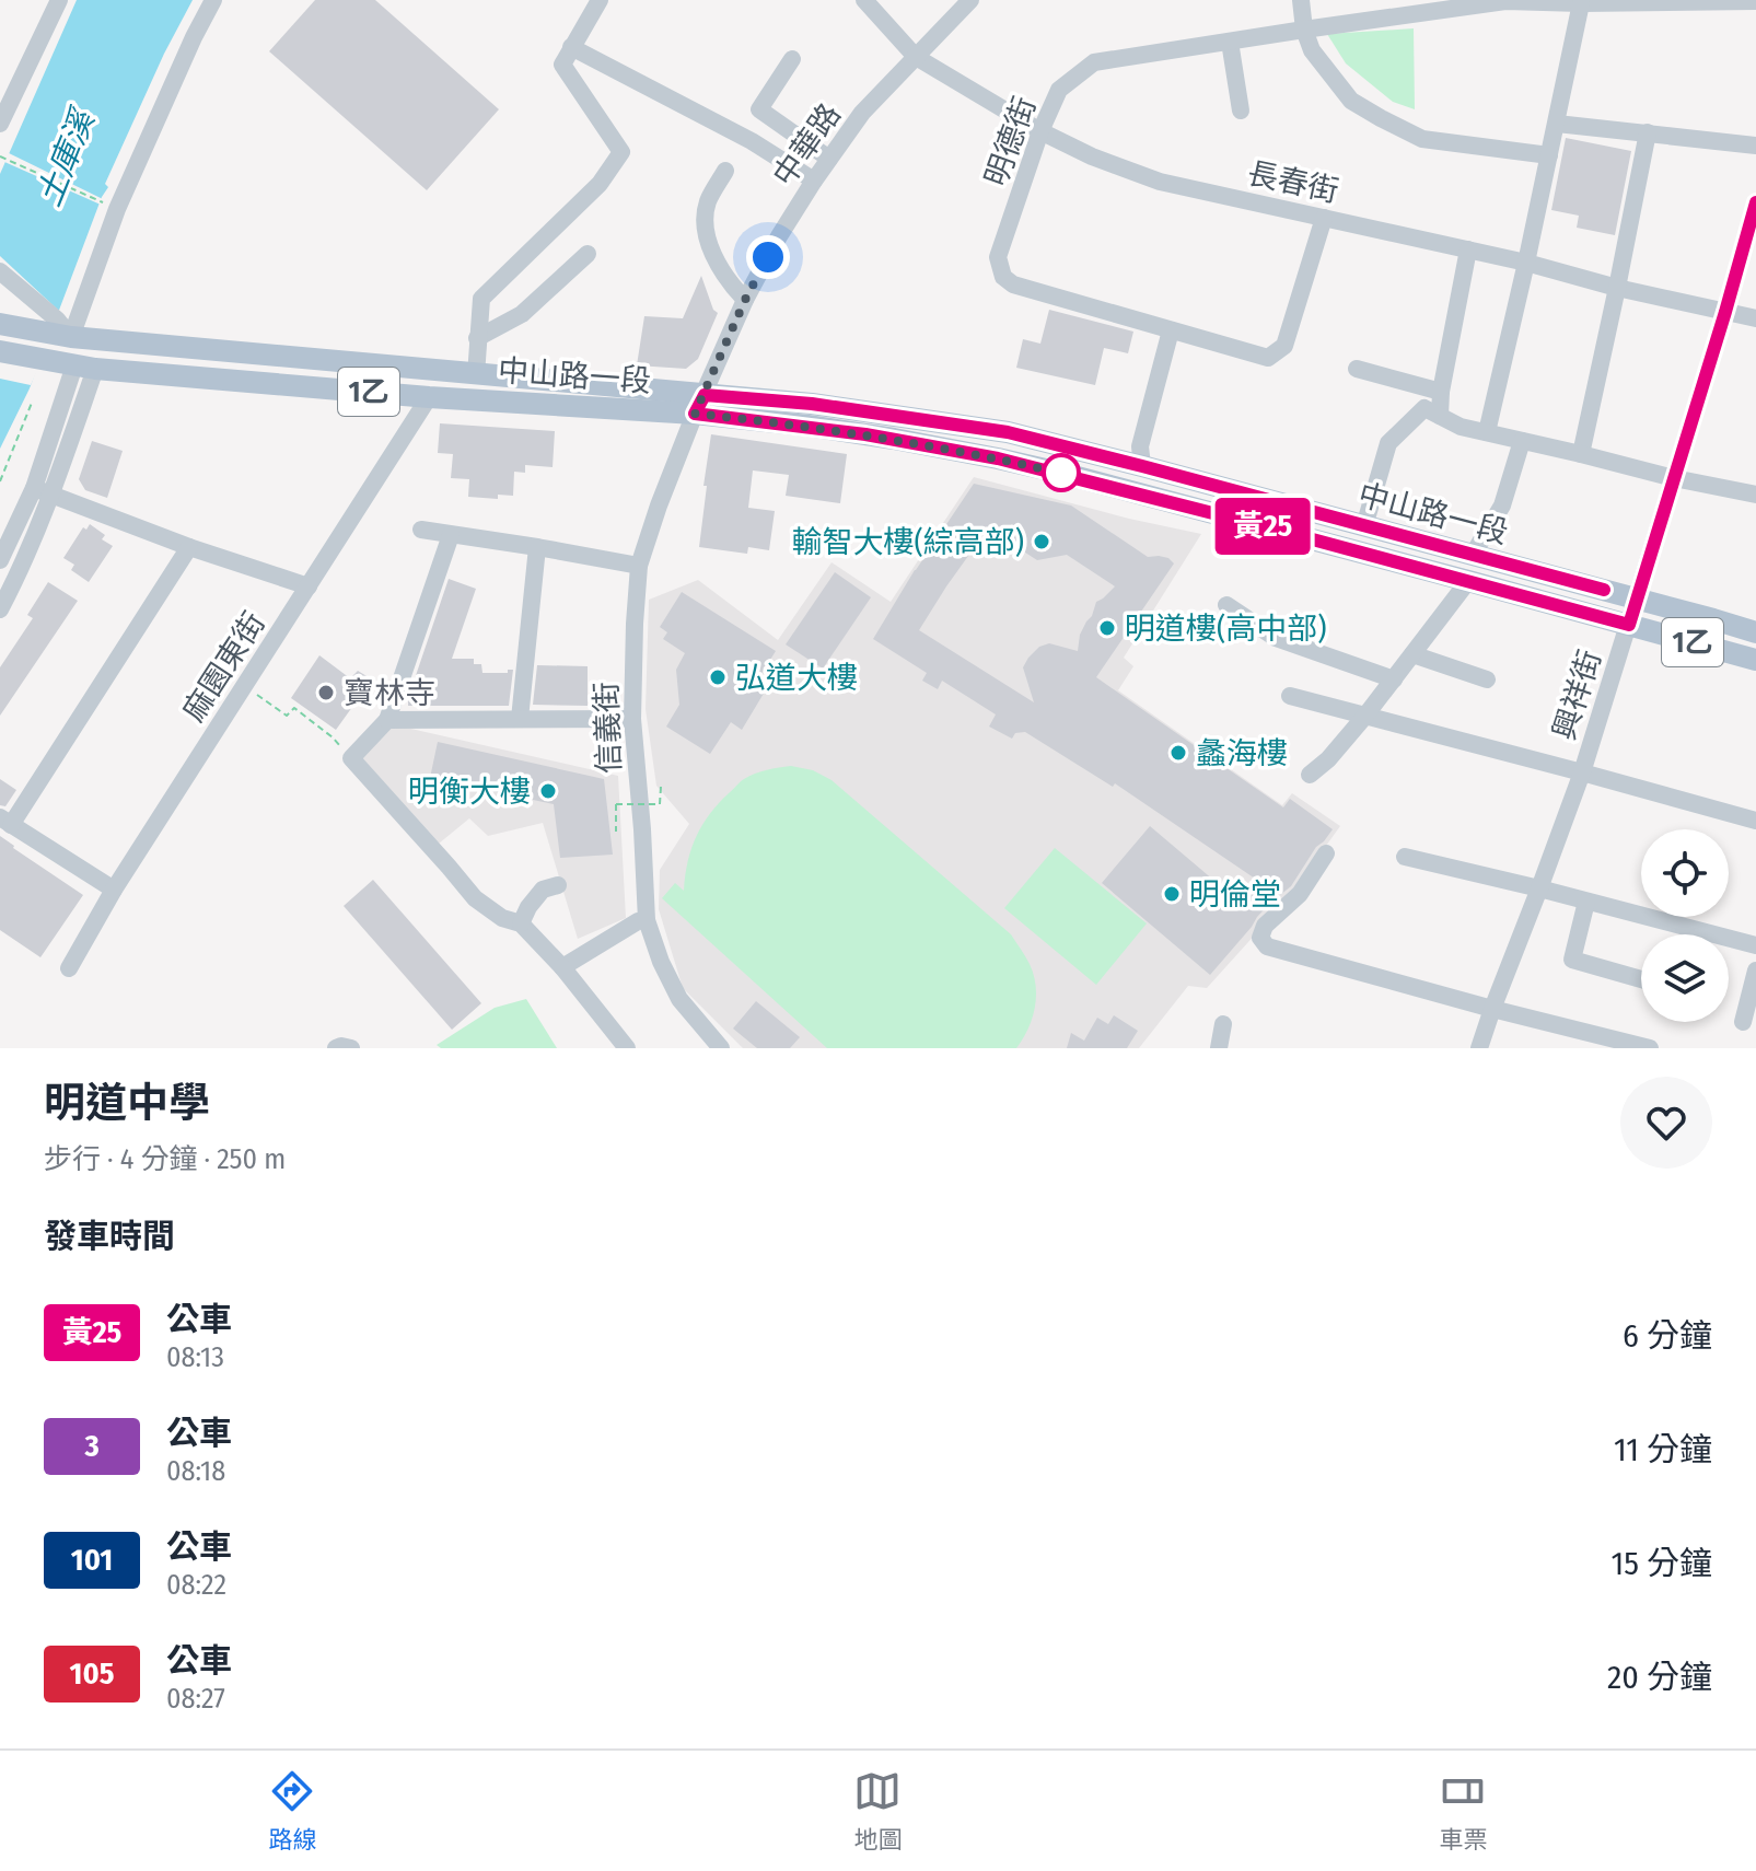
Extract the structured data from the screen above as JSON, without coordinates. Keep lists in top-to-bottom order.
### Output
{
  "streets": {
    "main road": ["中山路一段", "1乙"],
    "street": [
      "明德街",
      "中華路",
      "長春街",
      "麻園東街",
      "興祥街",
      "信義街"
    ]
  },
  "crossings": [
    ["明德街", "長春街"],
    ["中華路", "長春街"],
    ["中華路", "中山路一段"],
    ["中華路", "信義街"],
    ["長春街", "興祥街"],
    ["中山路一段", "1乙"],
    ["中山路一段", "麻園東街"],
    ["中山路一段", "興祥街"],
    ["中山路一段", "信義街"]
  ],
  "water": ["土庫溪"],
  "places": [
    "輸智大樓(綜高部)",
    "明道樓(高中部)",
    "弘道大樓",
    "寶林寺",
    "蠡海樓",
    "明衡大樓",
    "明倫堂"
  ],
  "lines": ["bus line 黃25"],
  "page": {
    "on_map": "黃25",
    "heading": [
      ["明道中學", "步行 · 4 分鐘 · 250 m"],
      "發車時間"
    ],
    "list": [
      {
        "mark": "黃25",
        "name": "公車",
        "note": "08:13",
        "value": "6 分鐘"
      },
      {
        "mark": "3",
        "name": "公車",
        "note": "08:18",
        "value": "11 分鐘"
      },
      {
        "mark": "101",
        "name": "公車",
        "note": "08:22",
        "value": "15 分鐘"
      },
      {
        "mark": "105",
        "name": "公車",
        "note": "08:27",
        "value": "20 分鐘"
      }
    ],
    "tabs": ["路線", "地圖", "車票"]
  }
}
